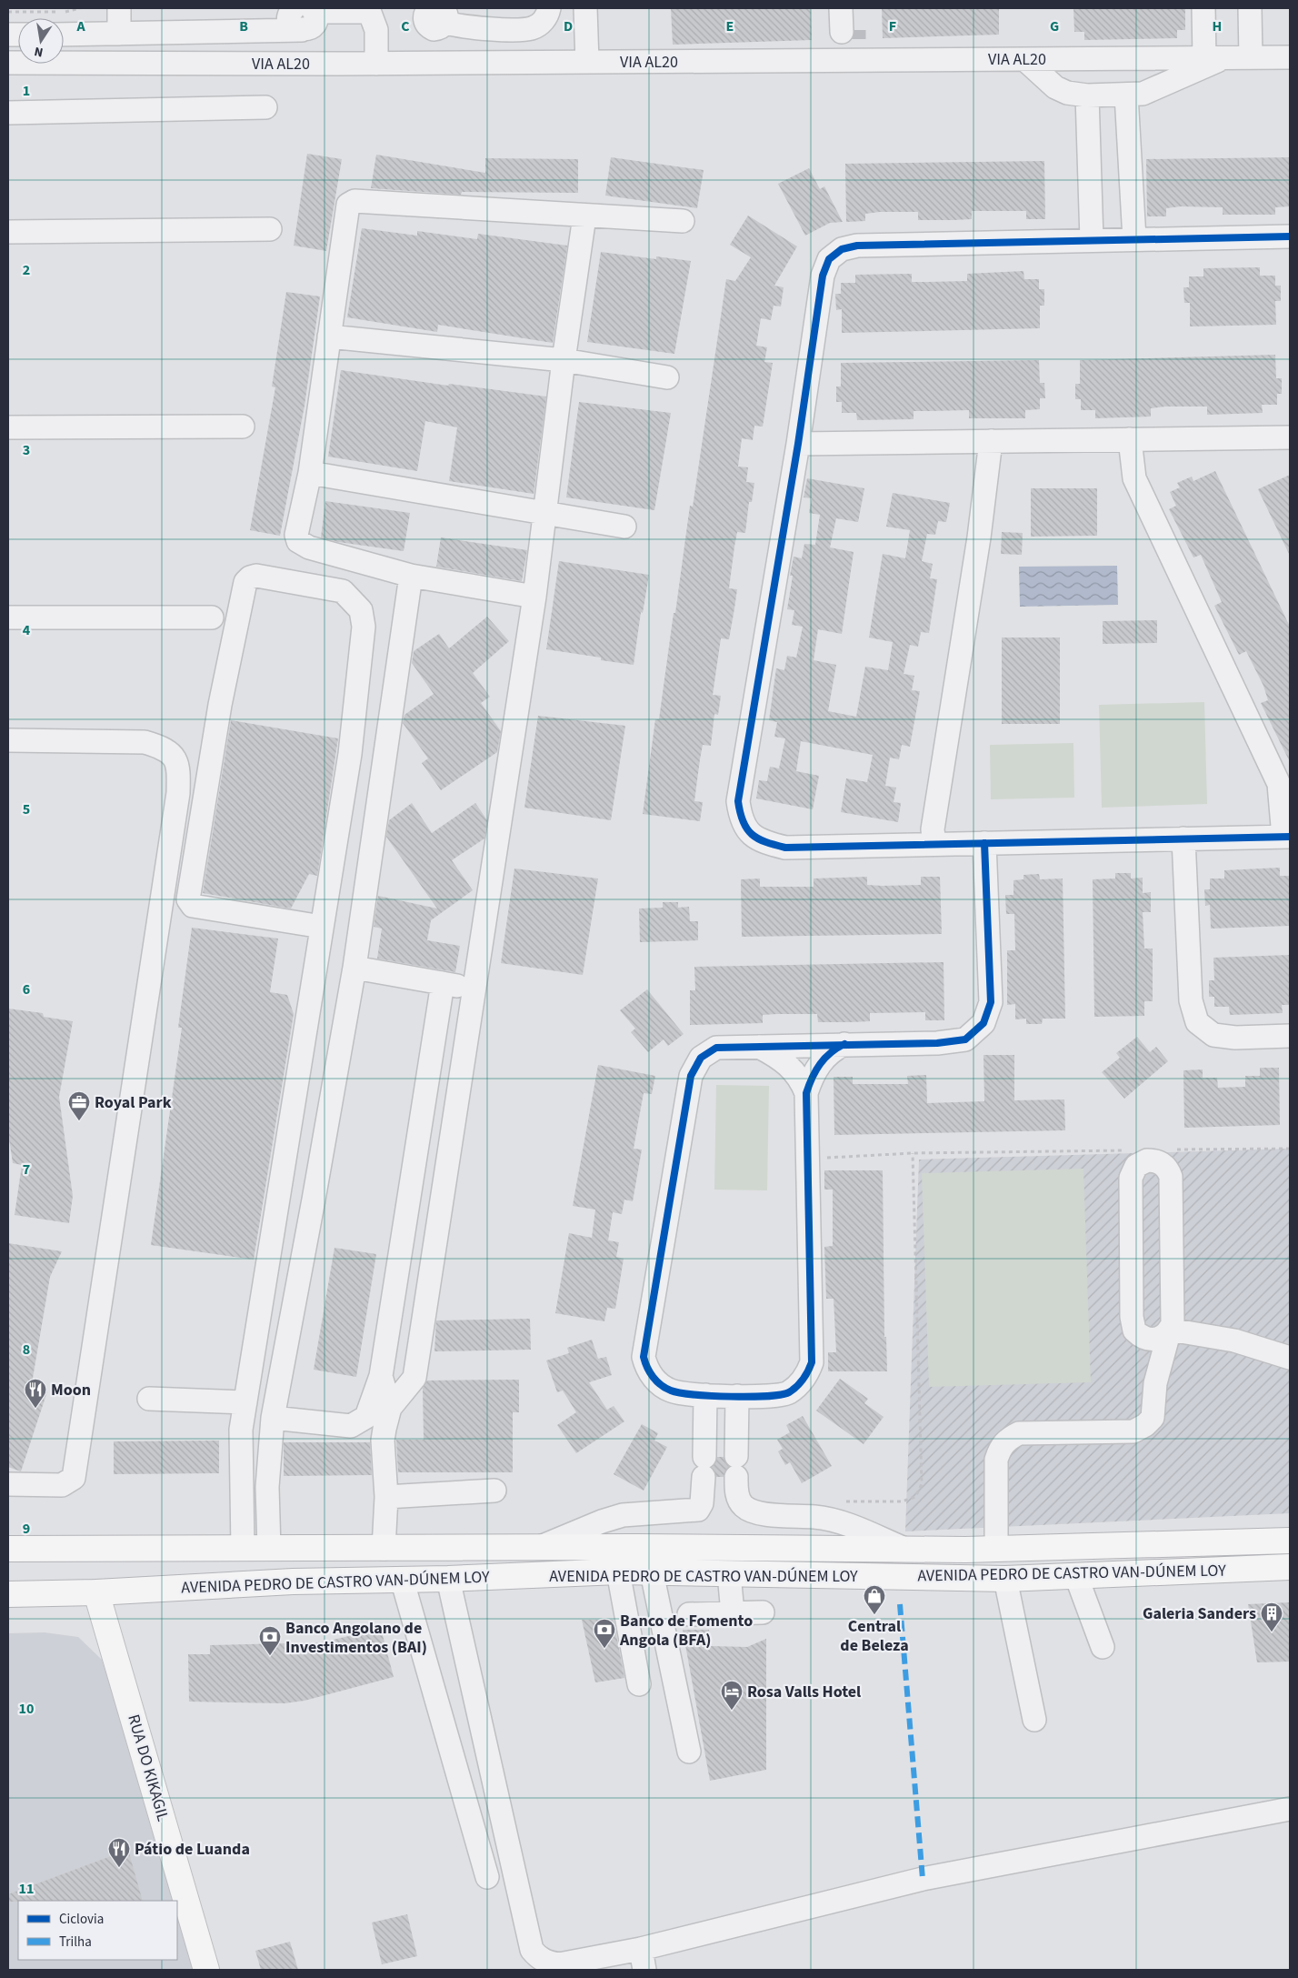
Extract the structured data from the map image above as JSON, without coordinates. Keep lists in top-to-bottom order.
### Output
{
  "streets": {
    "main road": ["AVENIDA PEDRO DE CASTRO VAN-DÚNEM LOY", "RUA DO KIKAGIL"],
    "street": ["VIA AL20"]
  },
  "crossings": [
    ["AVENIDA PEDRO DE CASTRO VAN-DÚNEM LOY", "RUA DO KIKAGIL"]
  ],
  "places": {
    "office": ["Royal Park"],
    "restaurant": ["Moon", "Pátio de Luanda"],
    "shop": ["Central de Beleza"],
    "building": ["Galeria Sanders"],
    "bank": ["Banco de Fomento Angola (BFA)", "Banco Angolano de Investimentos (BAI)"],
    "hotel": ["Rosa Valls Hotel"]
  },
  "legend": ["Ciclovia", "Trilha"],
  "north": "bottom",
  "grid": {
    "columns": [
      "A",
      "B",
      "C",
      "D",
      "E",
      "F",
      "G",
      "H"
    ],
    "rows": [
      "1",
      "2",
      "3",
      "4",
      "5",
      "6",
      "7",
      "8",
      "9",
      "10",
      "11"
    ]
  }
}
